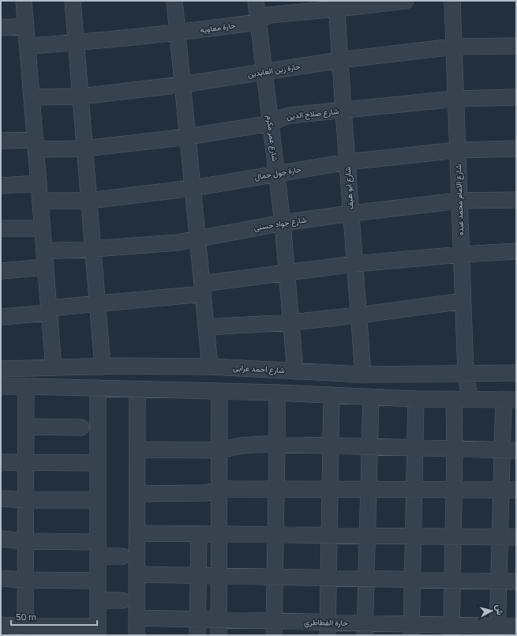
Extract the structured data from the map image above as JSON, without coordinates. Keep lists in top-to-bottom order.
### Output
{
  "streets": {
    "street": [
      "حارة معاويه",
      "حارة زين العابدين",
      "شارع صلاح الدين",
      "شارع عمر مكرم",
      "حارة جول جمال",
      "شارع ابو هيف",
      "شارع الامام محمد عبده",
      "شارع جواد حسنى",
      "شارع احمد عرابى",
      "حارة الفطاطري"
    ]
  },
  "crossings": [
    ["حارة معاويه", "شارع عمر مكرم"],
    ["حارة معاويه", "شارع ابو هيف"],
    ["حارة زين العابدين", "شارع عمر مكرم"],
    ["حارة زين العابدين", "شارع ابو هيف"],
    ["حارة زين العابدين", "شارع الامام محمد عبده"],
    ["شارع صلاح الدين", "شارع عمر مكرم"],
    ["شارع صلاح الدين", "شارع ابو هيف"],
    ["شارع صلاح الدين", "شارع الامام محمد عبده"],
    ["شارع عمر مكرم", "حارة جول جمال"],
    ["شارع عمر مكرم", "شارع جواد حسنى"],
    ["شارع عمر مكرم", "شارع احمد عرابى"],
    ["حارة جول جمال", "شارع ابو هيف"],
    ["حارة جول جمال", "شارع الامام محمد عبده"],
    ["شارع ابو هيف", "شارع جواد حسنى"],
    ["شارع ابو هيف", "شارع احمد عرابى"],
    ["شارع الامام محمد عبده", "شارع جواد حسنى"],
    ["شارع الامام محمد عبده", "شارع احمد عرابى"],
    ["شارع الامام محمد عبده", "حارة الفطاطري"]
  ],
  "scale_bar": "50 m",
  "north": "right"
}
